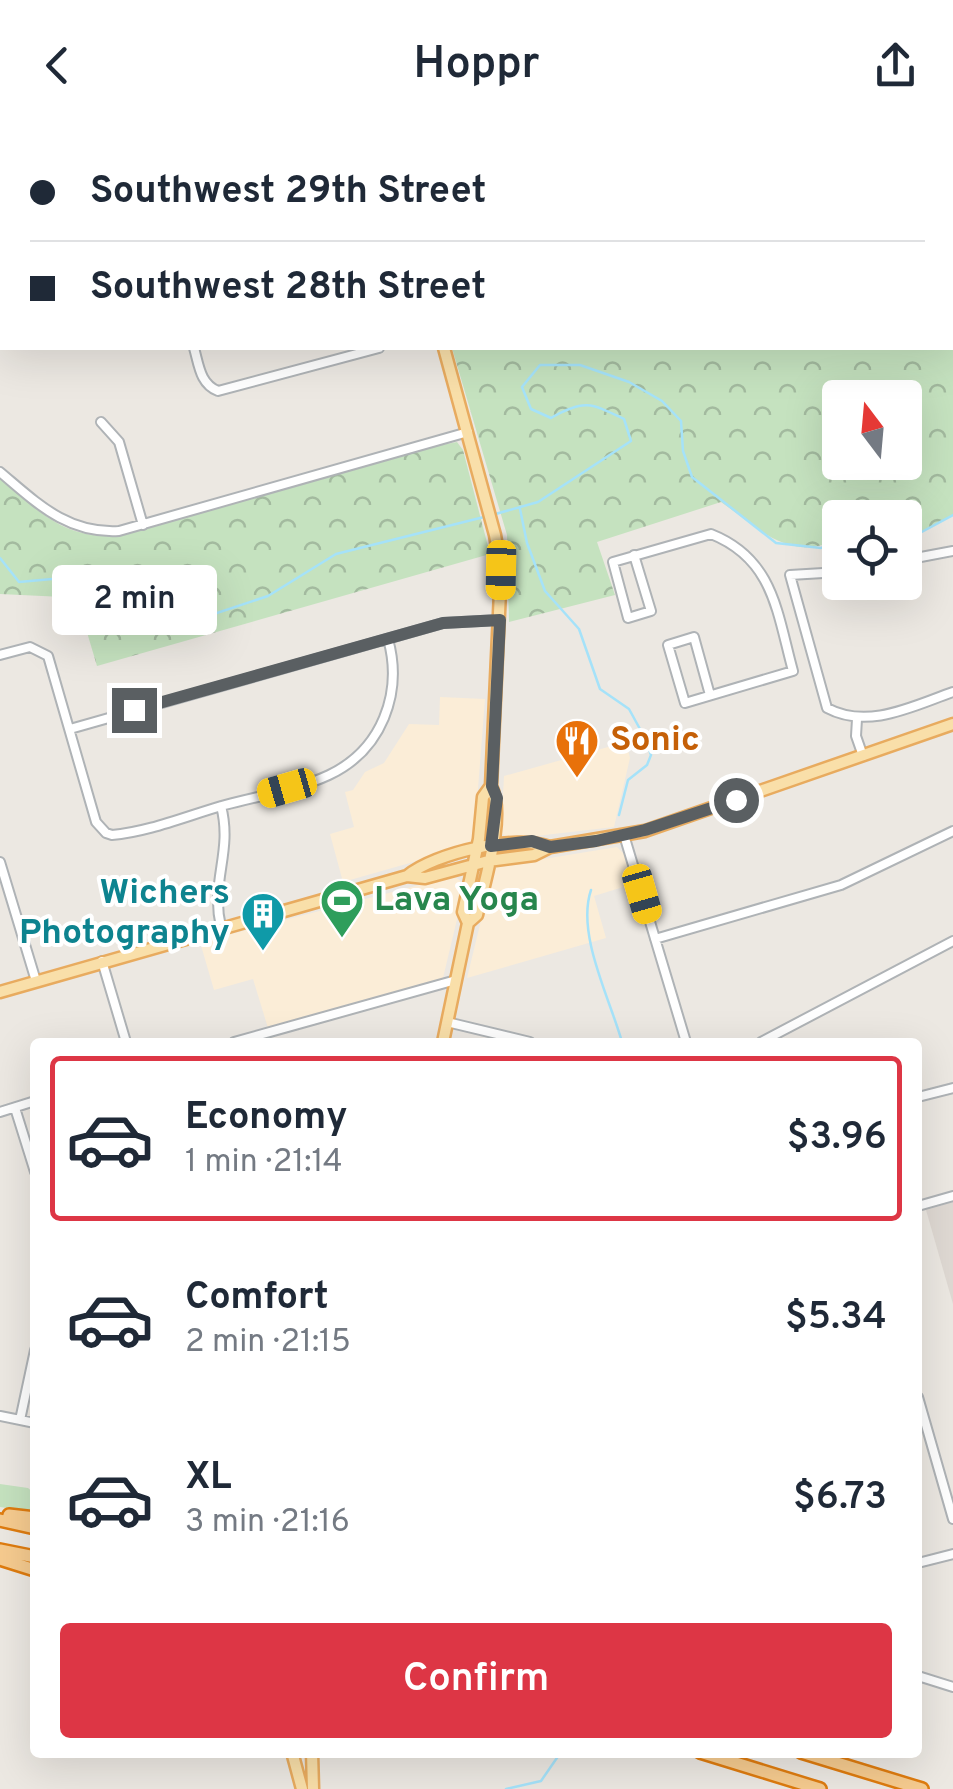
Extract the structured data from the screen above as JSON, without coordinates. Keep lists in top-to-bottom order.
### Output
{
  "places": {
    "restaurant": ["Sonic"],
    "sports": ["Lava Yoga"],
    "building": ["Wichers Photography"]
  },
  "north": "top",
  "page": {
    "header": "Hoppr",
    "banner": ["Southwest 29th Street", "Southwest 28th Street"],
    "bubble": "2 min",
    "list": [
      {
        "name": "Economy",
        "note": "1 min · 21:14",
        "value": "$3.96"
      },
      {
        "name": "Comfort",
        "note": "2 min · 21:15",
        "value": "$5.34"
      },
      {
        "name": "XL",
        "note": "3 min · 21:16",
        "value": "$6.73"
      }
    ],
    "buttons": "Confirm"
  }
}
